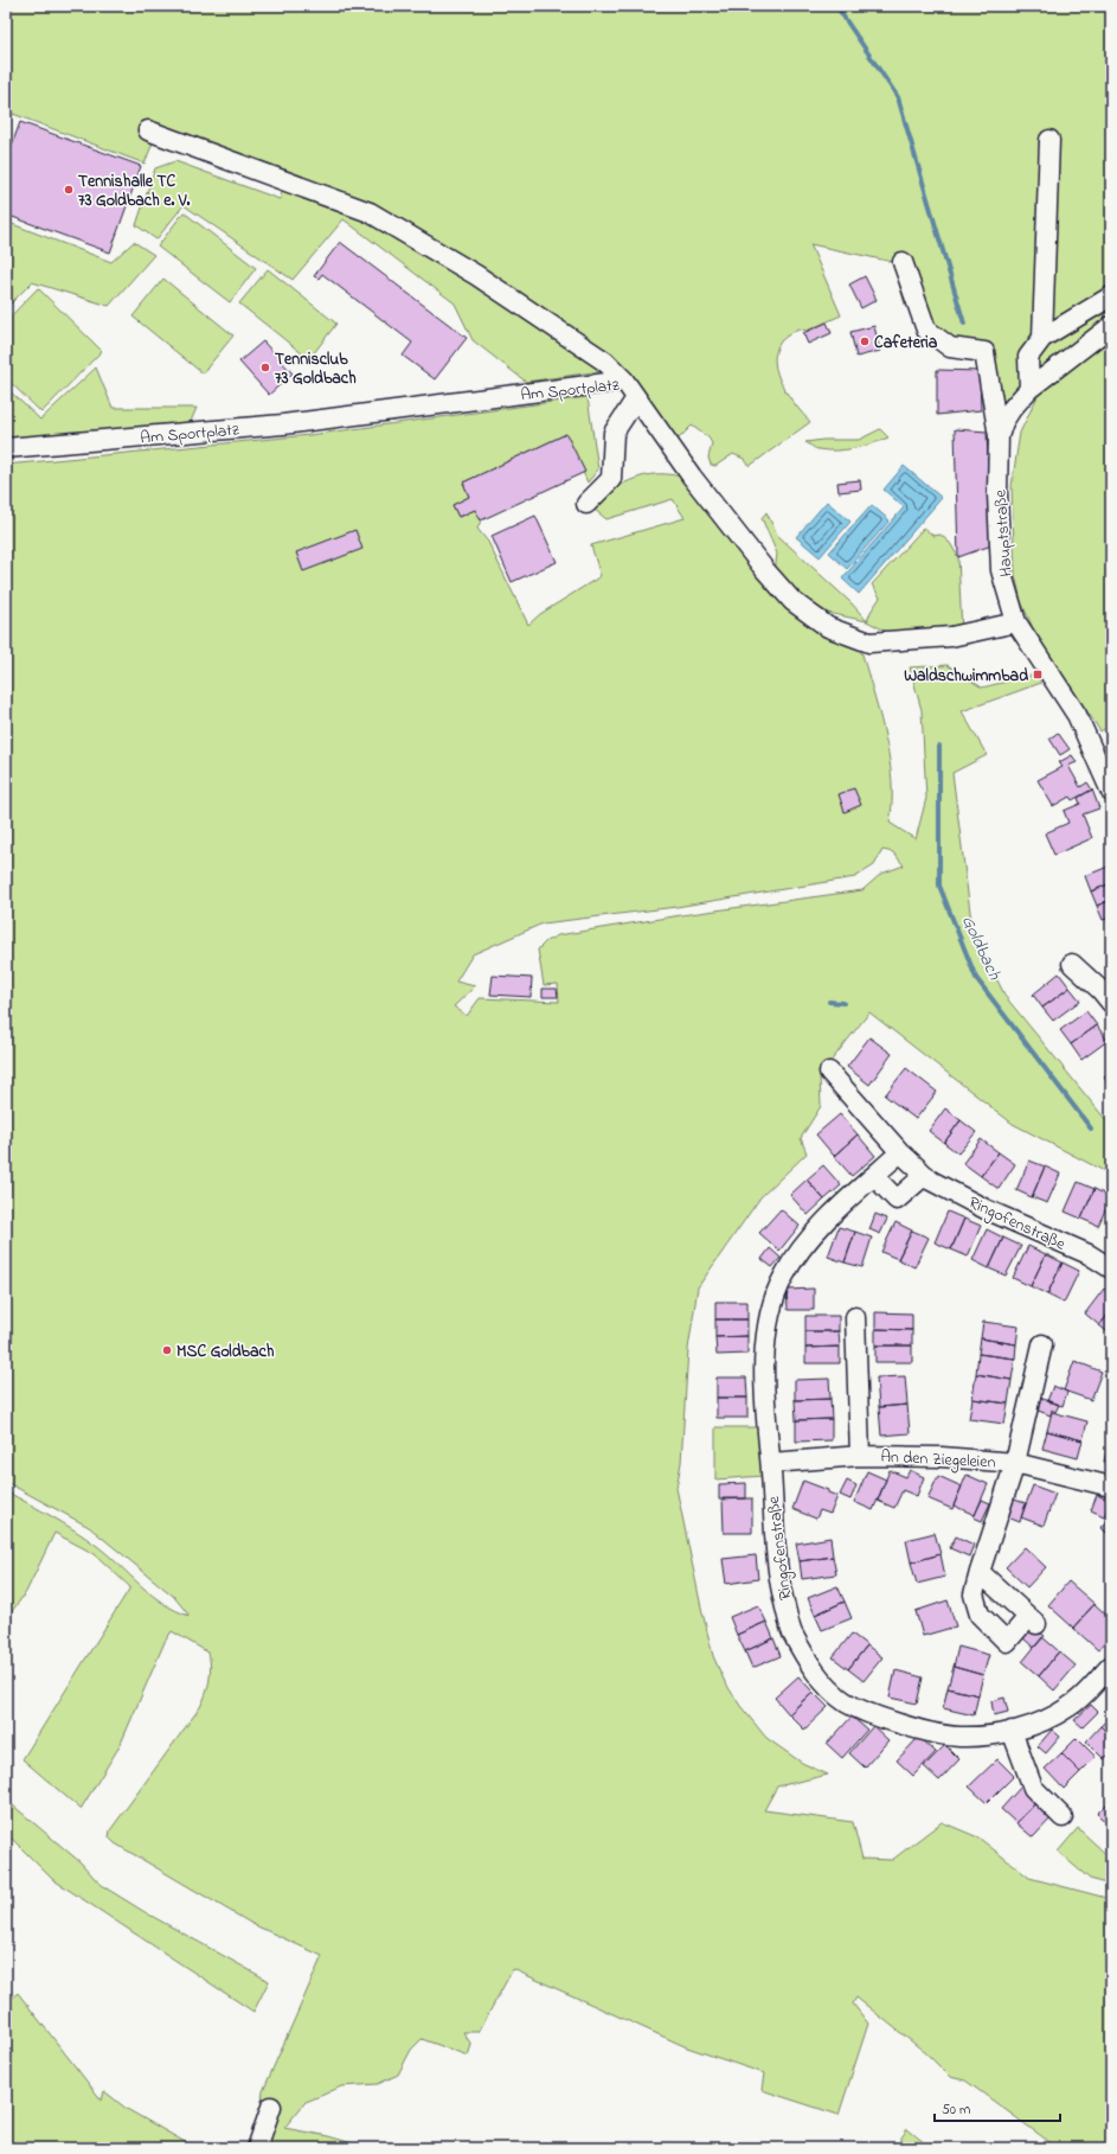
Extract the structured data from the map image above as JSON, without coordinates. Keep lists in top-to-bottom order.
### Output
{
  "streets": {
    "street": [
      "Am Sportplatz",
      "Hauptstraße",
      "Ringofenstraße",
      "An den Ziegeleien"
    ]
  },
  "crossings": [
    ["Am Sportplatz", "Hauptstraße"],
    ["Ringofenstraße", "An den Ziegeleien"]
  ],
  "water": ["Goldbach"],
  "places": {
    "other": [
      "Tennishalle TC 73 Goldbach e. V.",
      "Cafeteria",
      "Tennisclub 73 Goldbach",
      "MSC Goldbach"
    ],
    "transit": ["Waldschwimmbad"]
  },
  "scale_bar": "50 m"
}
